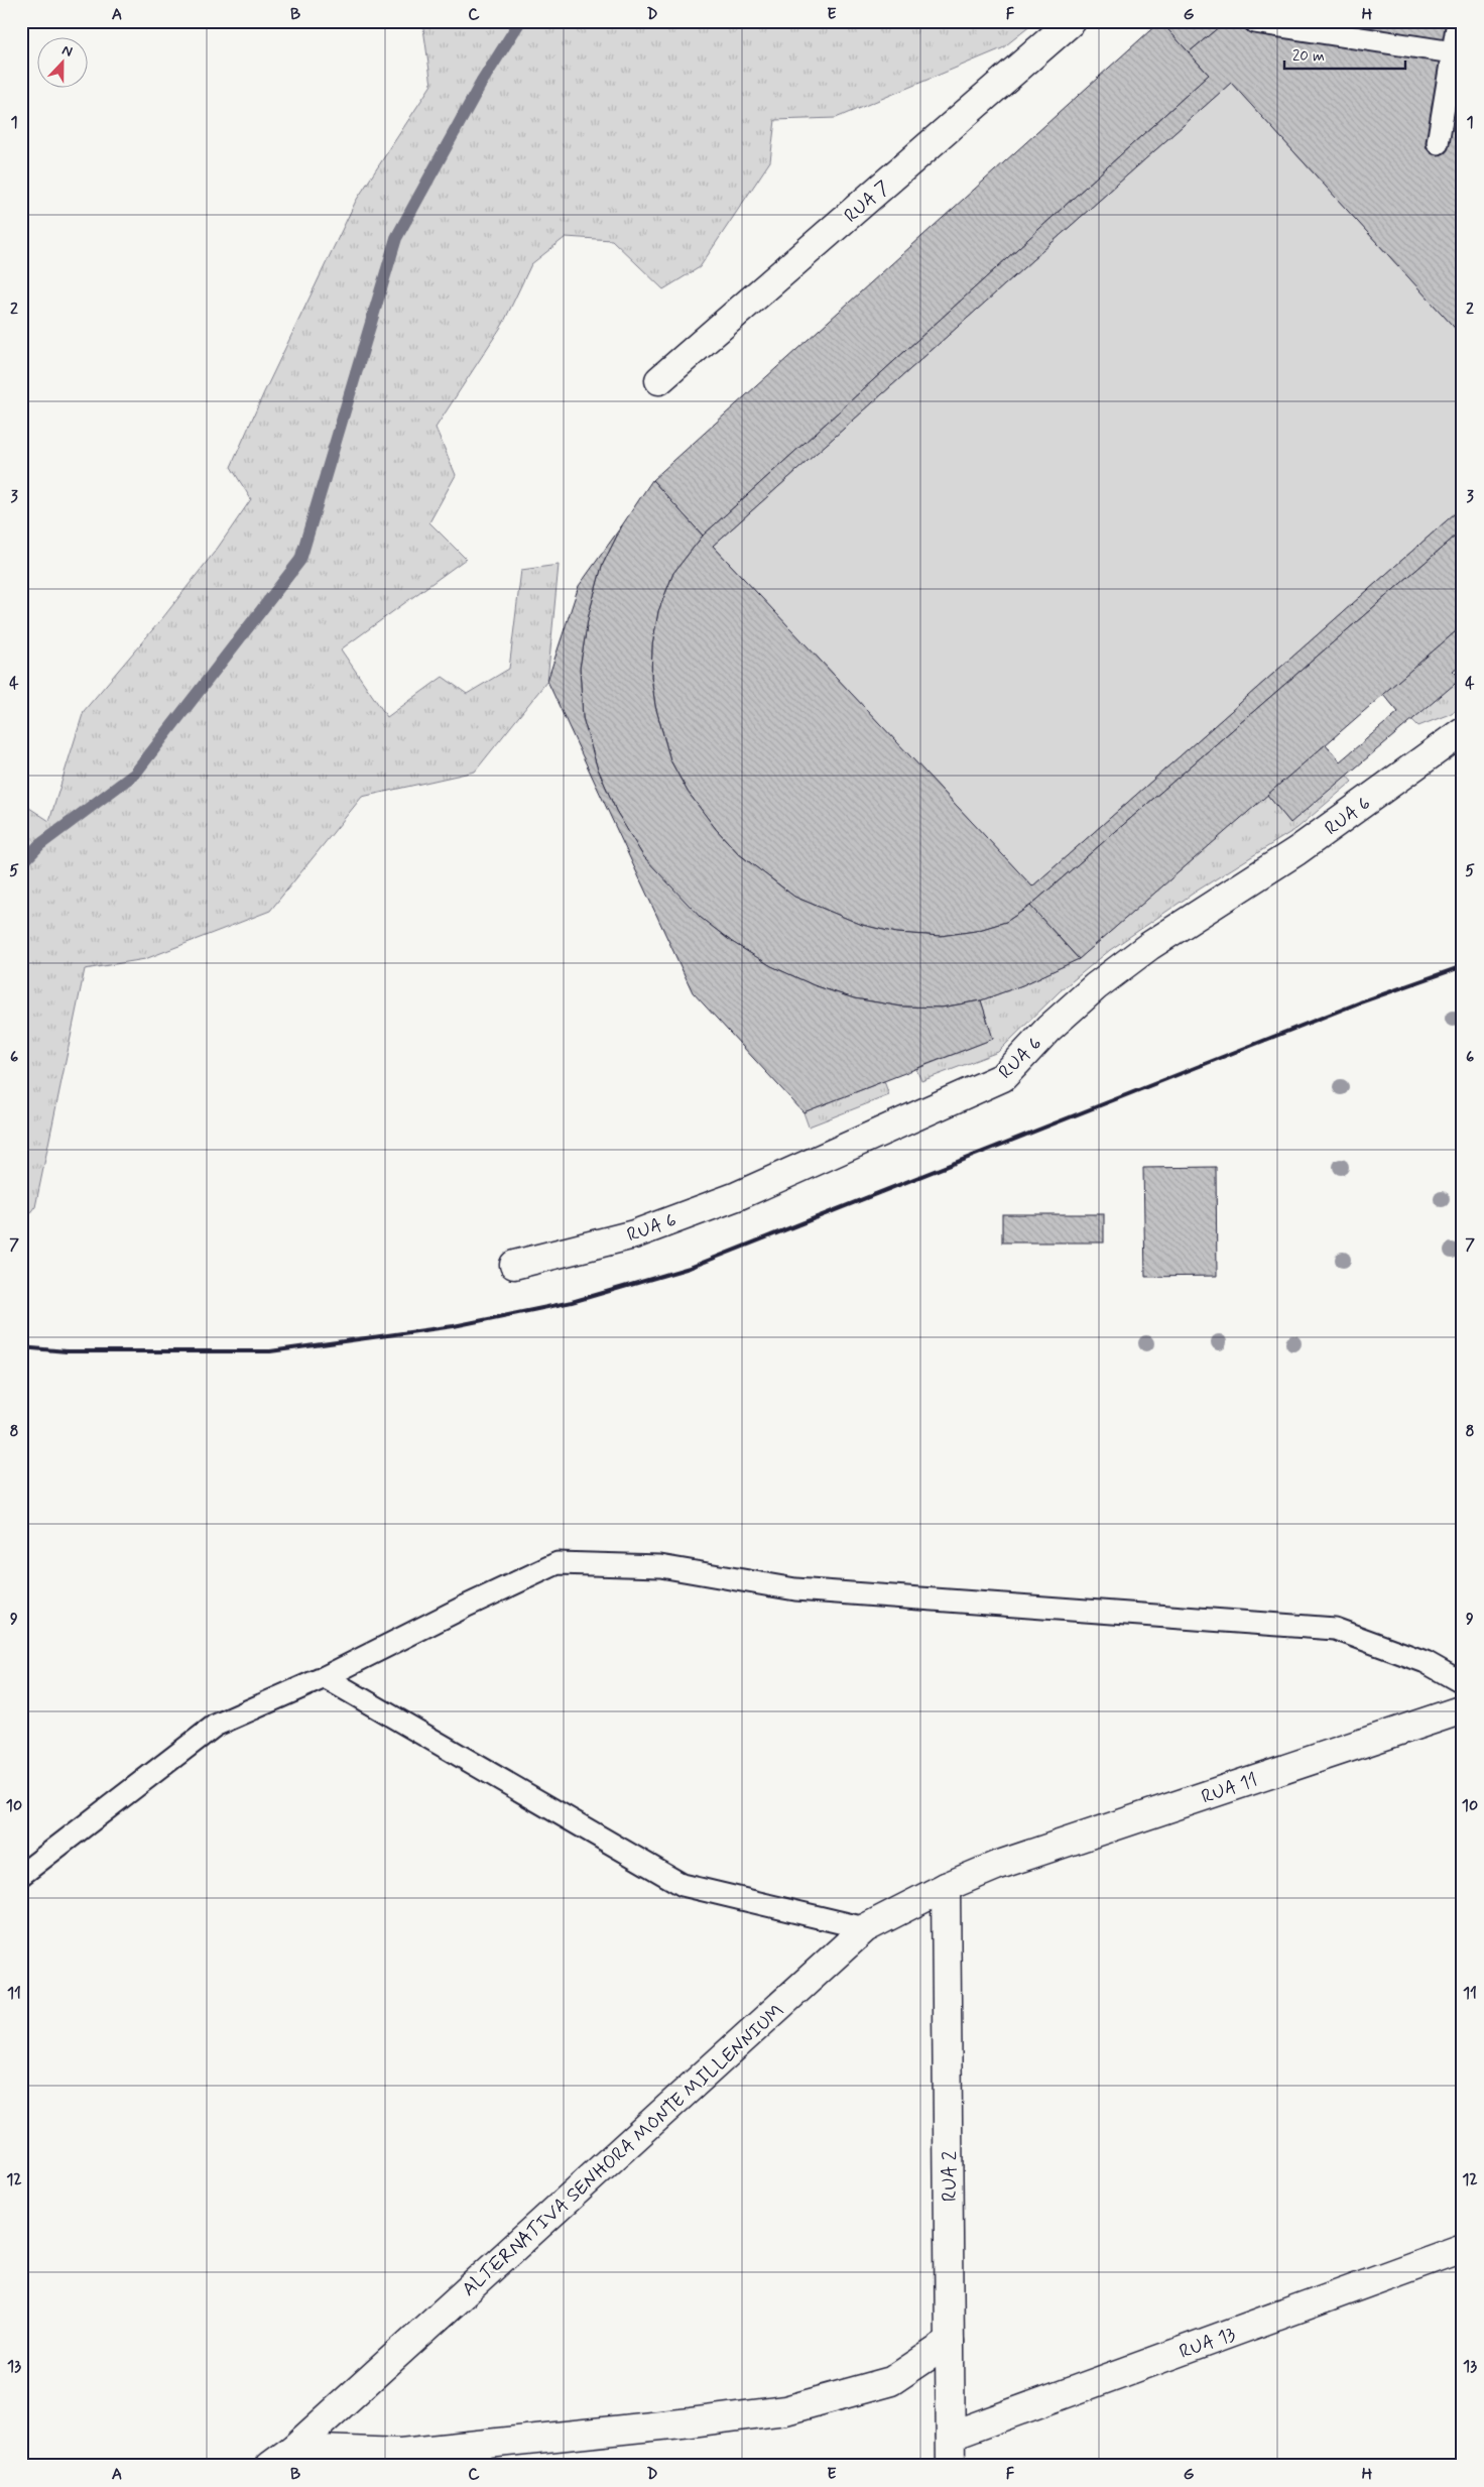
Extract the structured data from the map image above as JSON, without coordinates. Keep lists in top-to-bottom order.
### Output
{
  "streets": {
    "street": [
      "RUA 7",
      "RUA 6",
      "RUA 11",
      "ALTERNATIVA SENHORA MONTE MILLENNIUM",
      "RUA 2",
      "RUA 13"
    ]
  },
  "crossings": [
    ["RUA 11", "ALTERNATIVA SENHORA MONTE MILLENNIUM"],
    ["ALTERNATIVA SENHORA MONTE MILLENNIUM", "RUA 2"],
    ["RUA 2", "RUA 13"]
  ],
  "scale_bar": "20 m",
  "north": "top",
  "grid": {
    "columns": [
      "A",
      "B",
      "C",
      "D",
      "E",
      "F",
      "G",
      "H"
    ],
    "rows": [
      "1",
      "2",
      "3",
      "4",
      "5",
      "6",
      "7",
      "8",
      "9",
      "10",
      "11",
      "12",
      "13"
    ]
  }
}
